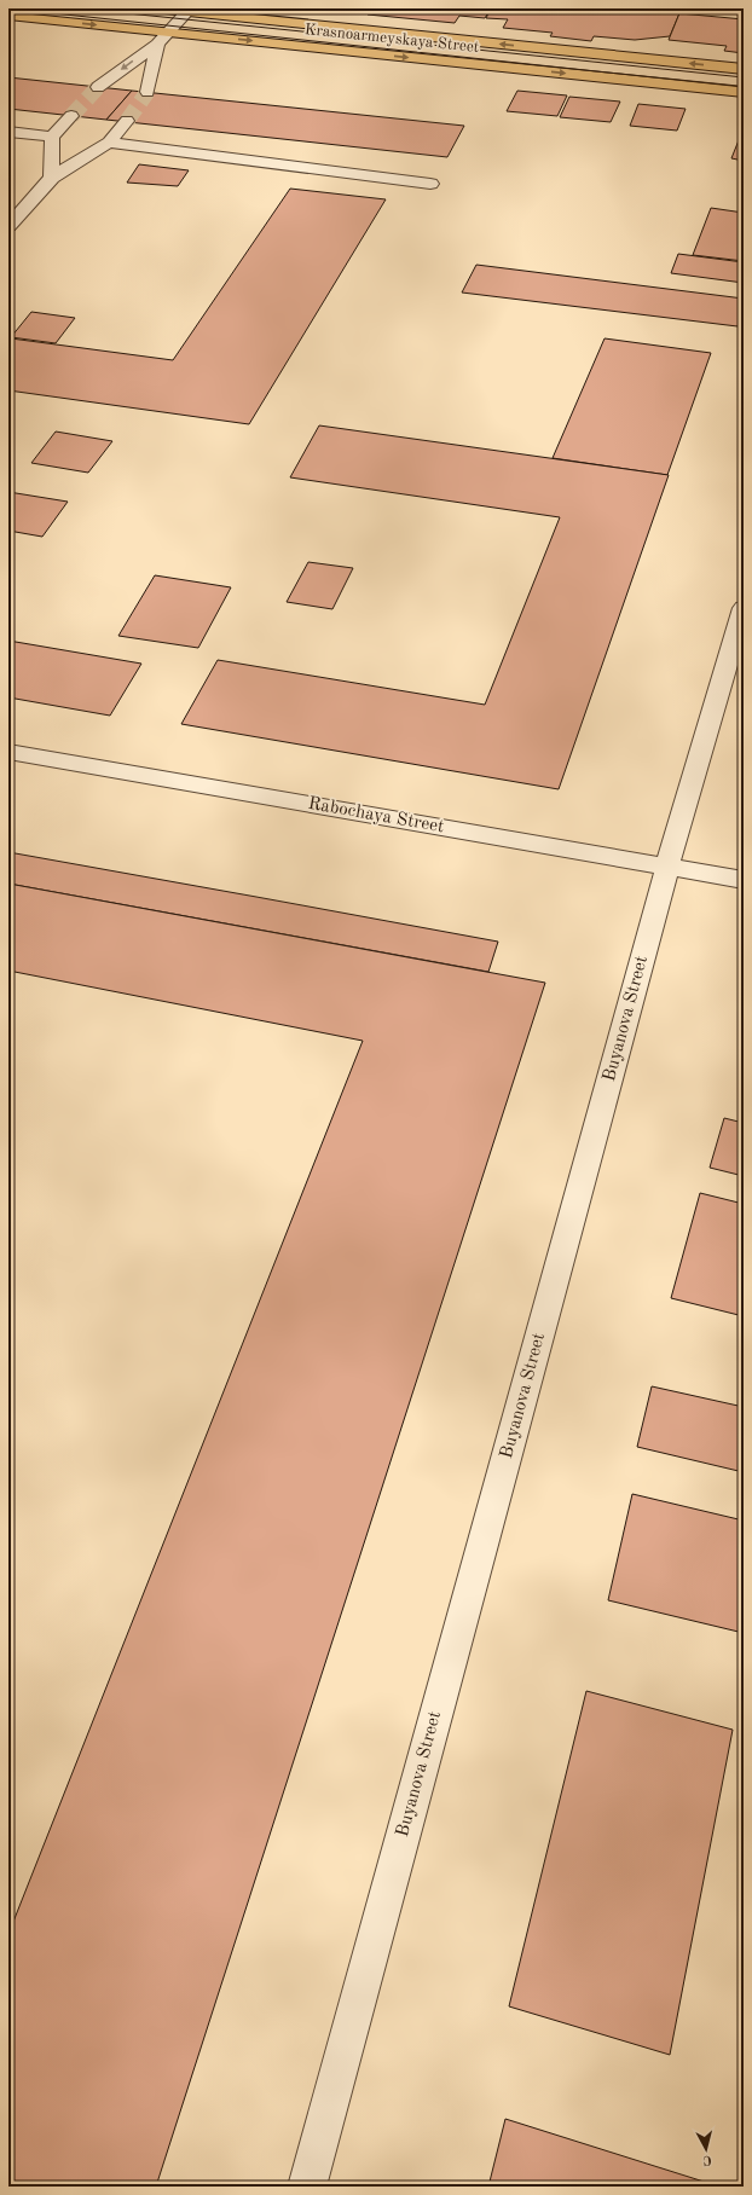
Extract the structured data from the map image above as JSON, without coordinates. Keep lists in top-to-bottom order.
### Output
{
  "streets": {
    "main road": ["Krasnoarmeyskaya Street"],
    "street": ["Rabochaya Street", "Buyanova Street"]
  },
  "crossings": [
    ["Rabochaya Street", "Buyanova Street"]
  ],
  "north": "bottom"
}
